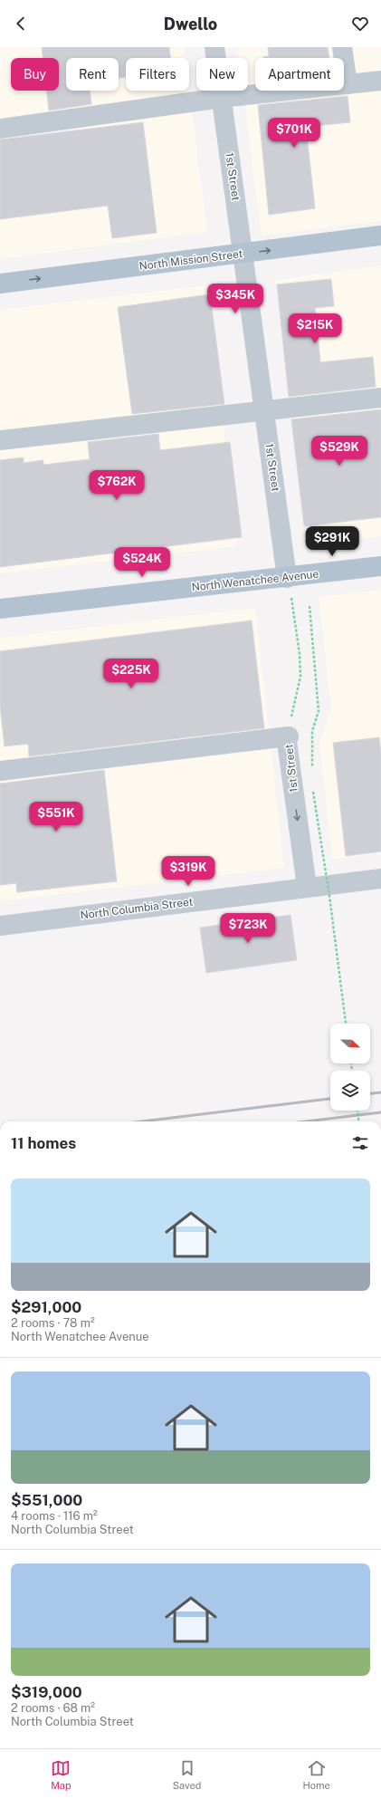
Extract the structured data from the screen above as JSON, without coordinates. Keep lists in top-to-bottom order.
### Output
{
  "streets": {
    "main road": ["North Mission Street", "North Wenatchee Avenue"],
    "street": ["1st Street", "North Columbia Street"]
  },
  "crossings": [
    ["1st Street", "North Mission Street"],
    ["1st Street", "North Wenatchee Avenue"],
    ["1st Street", "North Columbia Street"]
  ],
  "one_way": ["North Mission Street"],
  "north": "right",
  "page": {
    "header": "Dwello",
    "chip": [
      "Buy",
      "Rent",
      "Filters",
      "New",
      "Apartment"
    ],
    "price": [
      "$701K",
      "$345K",
      "$215K",
      "$529K",
      "$762K",
      "$291K",
      "$524K",
      "$225K",
      "$551K",
      "$319K",
      "$723K"
    ],
    "heading": "11 homes",
    "list": [
      {
        "name": "$291,000",
        "note": "2 rooms · 78 m² · North Wenatchee Avenue"
      },
      {
        "name": "$551,000",
        "note": "4 rooms · 116 m² · North Columbia Street"
      },
      {
        "name": "$319,000",
        "note": "2 rooms · 68 m² · North Columbia Street"
      }
    ],
    "tabs": ["Map", "Saved", "Home"]
  }
}
